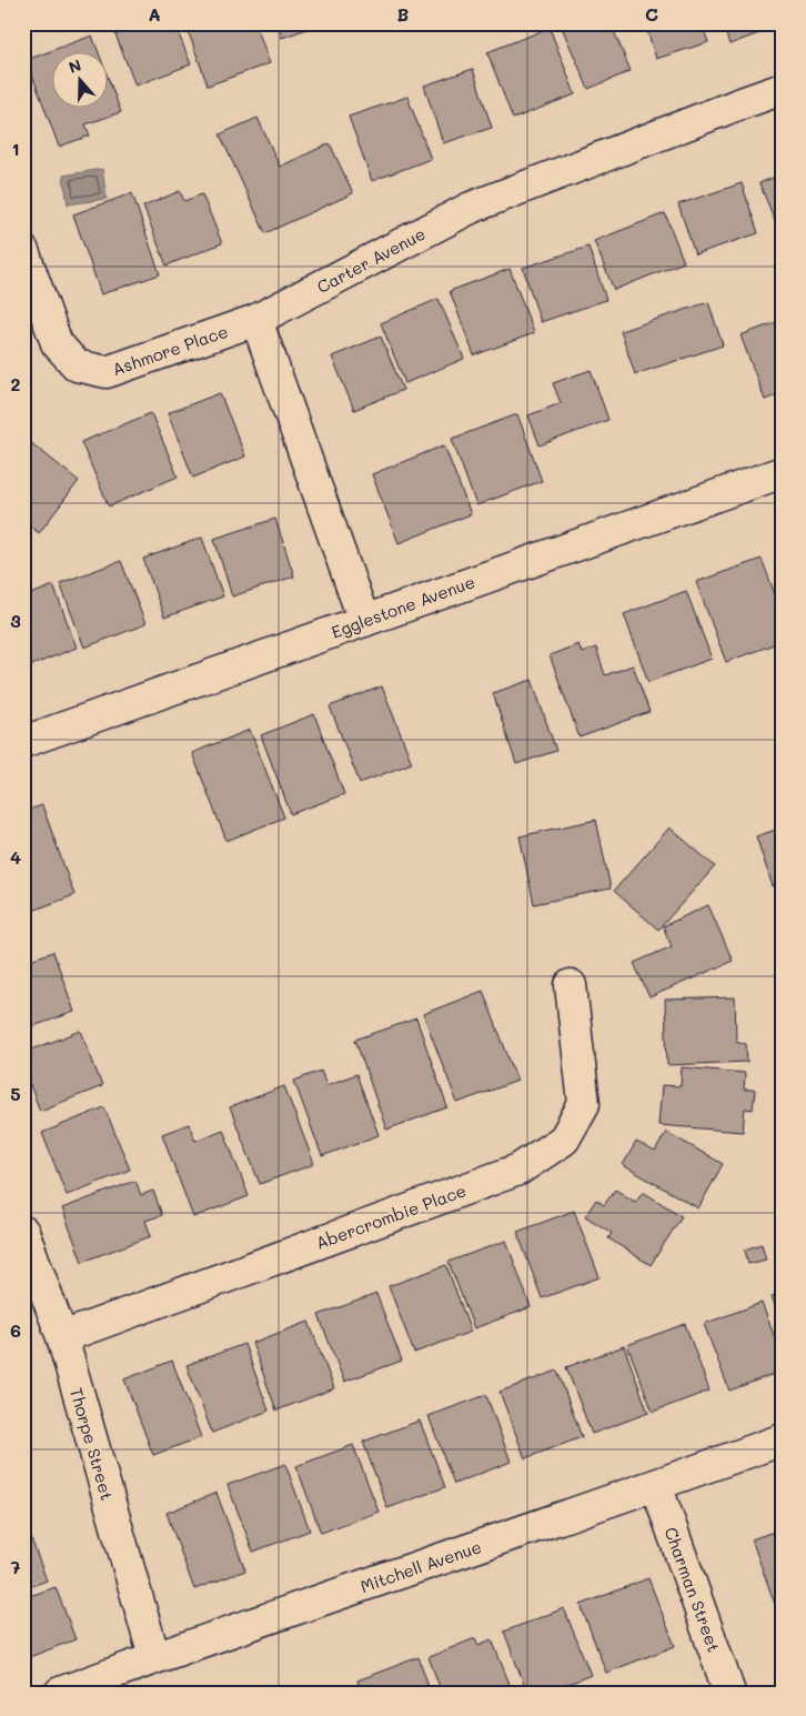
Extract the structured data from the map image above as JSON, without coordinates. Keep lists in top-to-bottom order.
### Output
{
  "streets": {
    "street": [
      "Carter Avenue",
      "Ashmore Place",
      "Egglestone Avenue",
      "Abercrombie Place",
      "Thorpe Street",
      "Mitchell Avenue",
      "Charman Street"
    ]
  },
  "crossings": [
    ["Carter Avenue", "Ashmore Place"],
    ["Abercrombie Place", "Thorpe Street"],
    ["Thorpe Street", "Mitchell Avenue"],
    ["Mitchell Avenue", "Charman Street"]
  ],
  "north": "top",
  "grid": {
    "columns": ["A", "B", "C"],
    "rows": [
      "1",
      "2",
      "3",
      "4",
      "5",
      "6",
      "7"
    ]
  }
}
